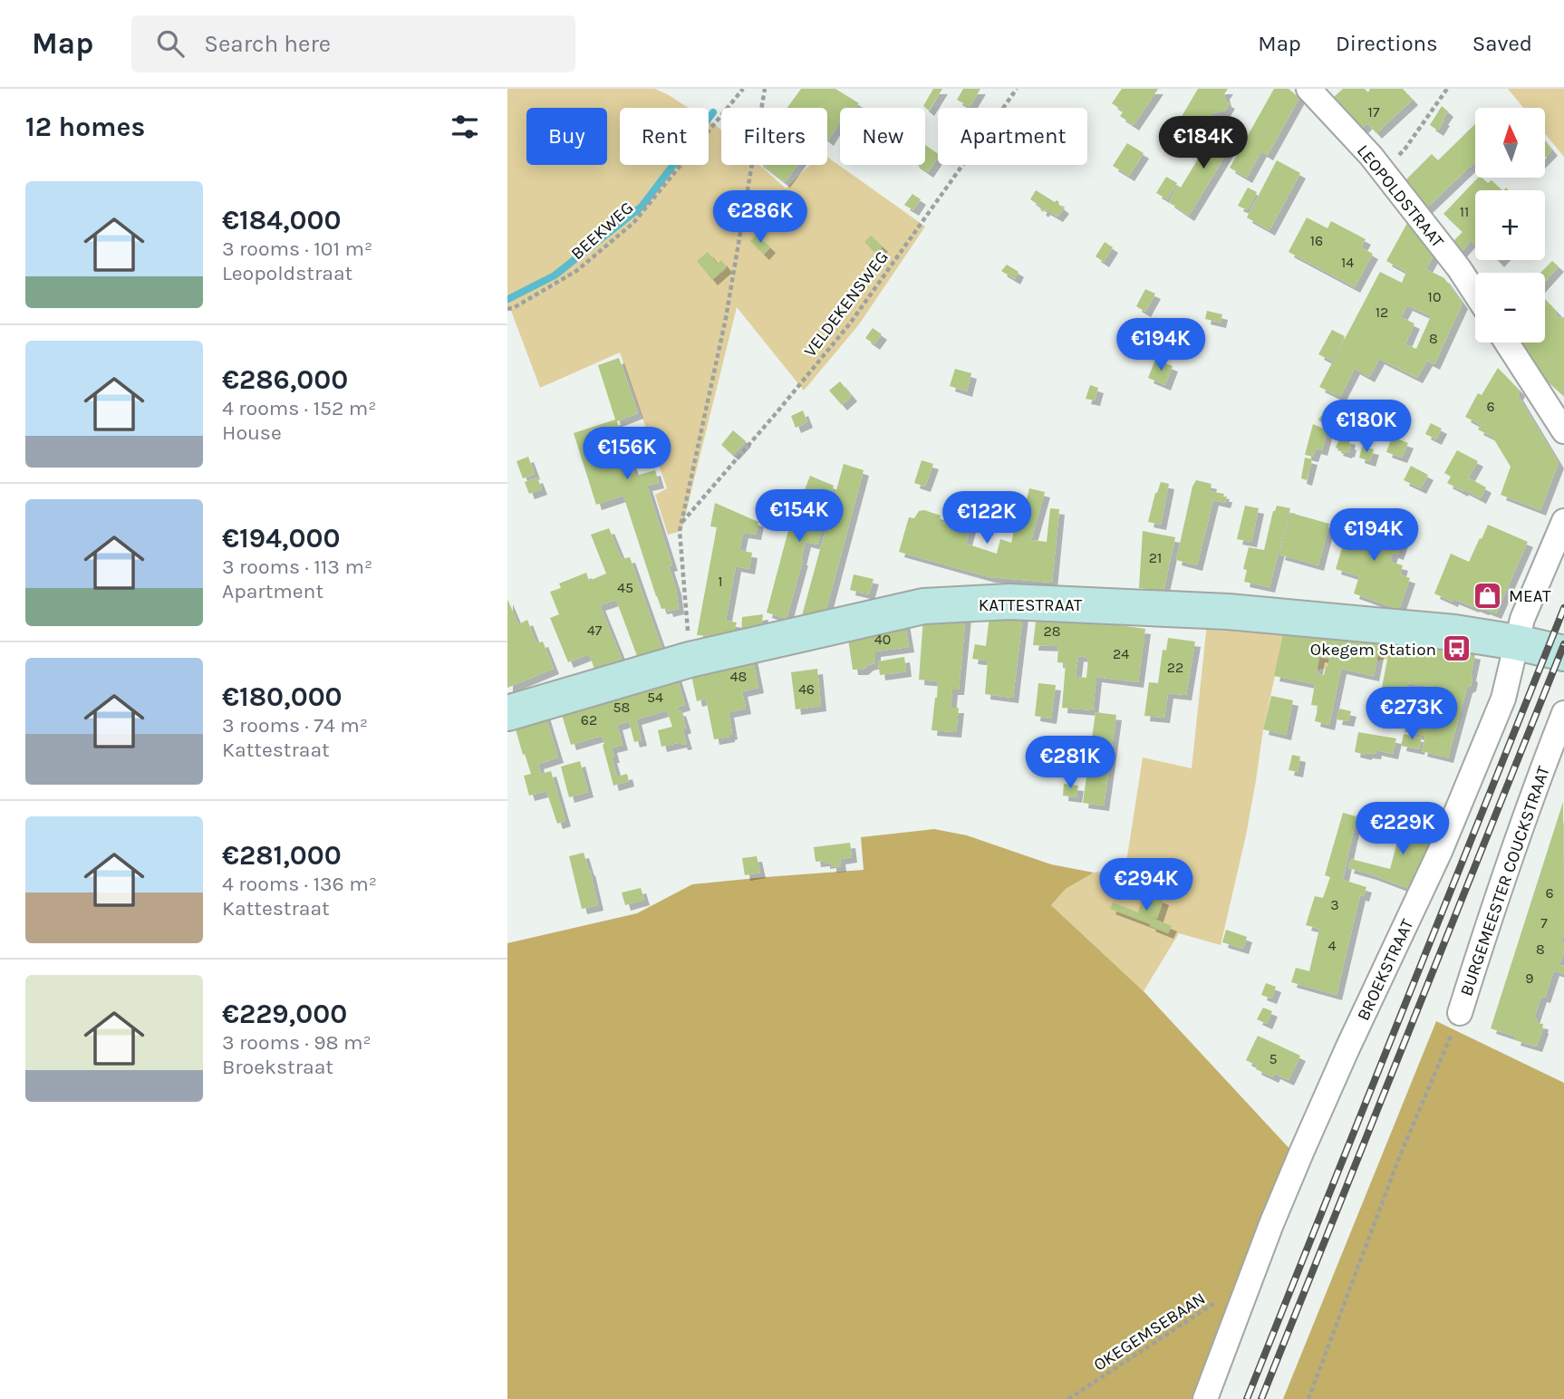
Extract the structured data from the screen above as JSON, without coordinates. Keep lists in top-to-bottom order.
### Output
{
  "streets": {
    "main road": ["KATTESTRAAT"],
    "street": ["LEOPOLDSTRAAT", "BURGEMEESTER COUCKSTRAAT", "BROEKSTRAAT"],
    "path": ["BEEKWEG", "VELDEKENSWEG", "OKEGEMSEBAAN"]
  },
  "crossings": [
    ["KATTESTRAAT", "BROEKSTRAAT"],
    ["BROEKSTRAAT", "OKEGEMSEBAAN"]
  ],
  "places": {
    "shop": ["MEAT"],
    "bus stop": ["Okegem Station"]
  },
  "house_numbers": [
    "17",
    "11",
    "16",
    "14",
    "10",
    "12",
    "8",
    "6",
    "21",
    "1",
    "45",
    "47",
    "28",
    "40",
    "24",
    "22",
    "48",
    "46",
    "54",
    "58",
    "62",
    "6",
    "3",
    "7",
    "4",
    "8",
    "9",
    "5"
  ],
  "north": "top",
  "page": {
    "header": "Map",
    "search": "Search here",
    "nav": ["Map", "Directions", "Saved"],
    "heading": "12 homes",
    "map_buttons": ["+", "−"],
    "chip": [
      "Buy",
      "Rent",
      "Filters",
      "New",
      "Apartment"
    ],
    "price": [
      "€184K",
      "€286K",
      "€194K",
      "€180K",
      "€156K",
      "€154K",
      "€122K",
      "€194K",
      "€273K",
      "€281K",
      "€229K",
      "€294K"
    ],
    "list": [
      {
        "name": "€184,000",
        "note": "3 rooms · 101 m² · Leopoldstraat"
      },
      {
        "name": "€286,000",
        "note": "4 rooms · 152 m² · House"
      },
      {
        "name": "€194,000",
        "note": "3 rooms · 113 m² · Apartment"
      },
      {
        "name": "€180,000",
        "note": "3 rooms · 74 m² · Kattestraat"
      },
      {
        "name": "€281,000",
        "note": "4 rooms · 136 m² · Kattestraat"
      },
      {
        "name": "€229,000",
        "note": "3 rooms · 98 m² · Broekstraat"
      }
    ]
  }
}
